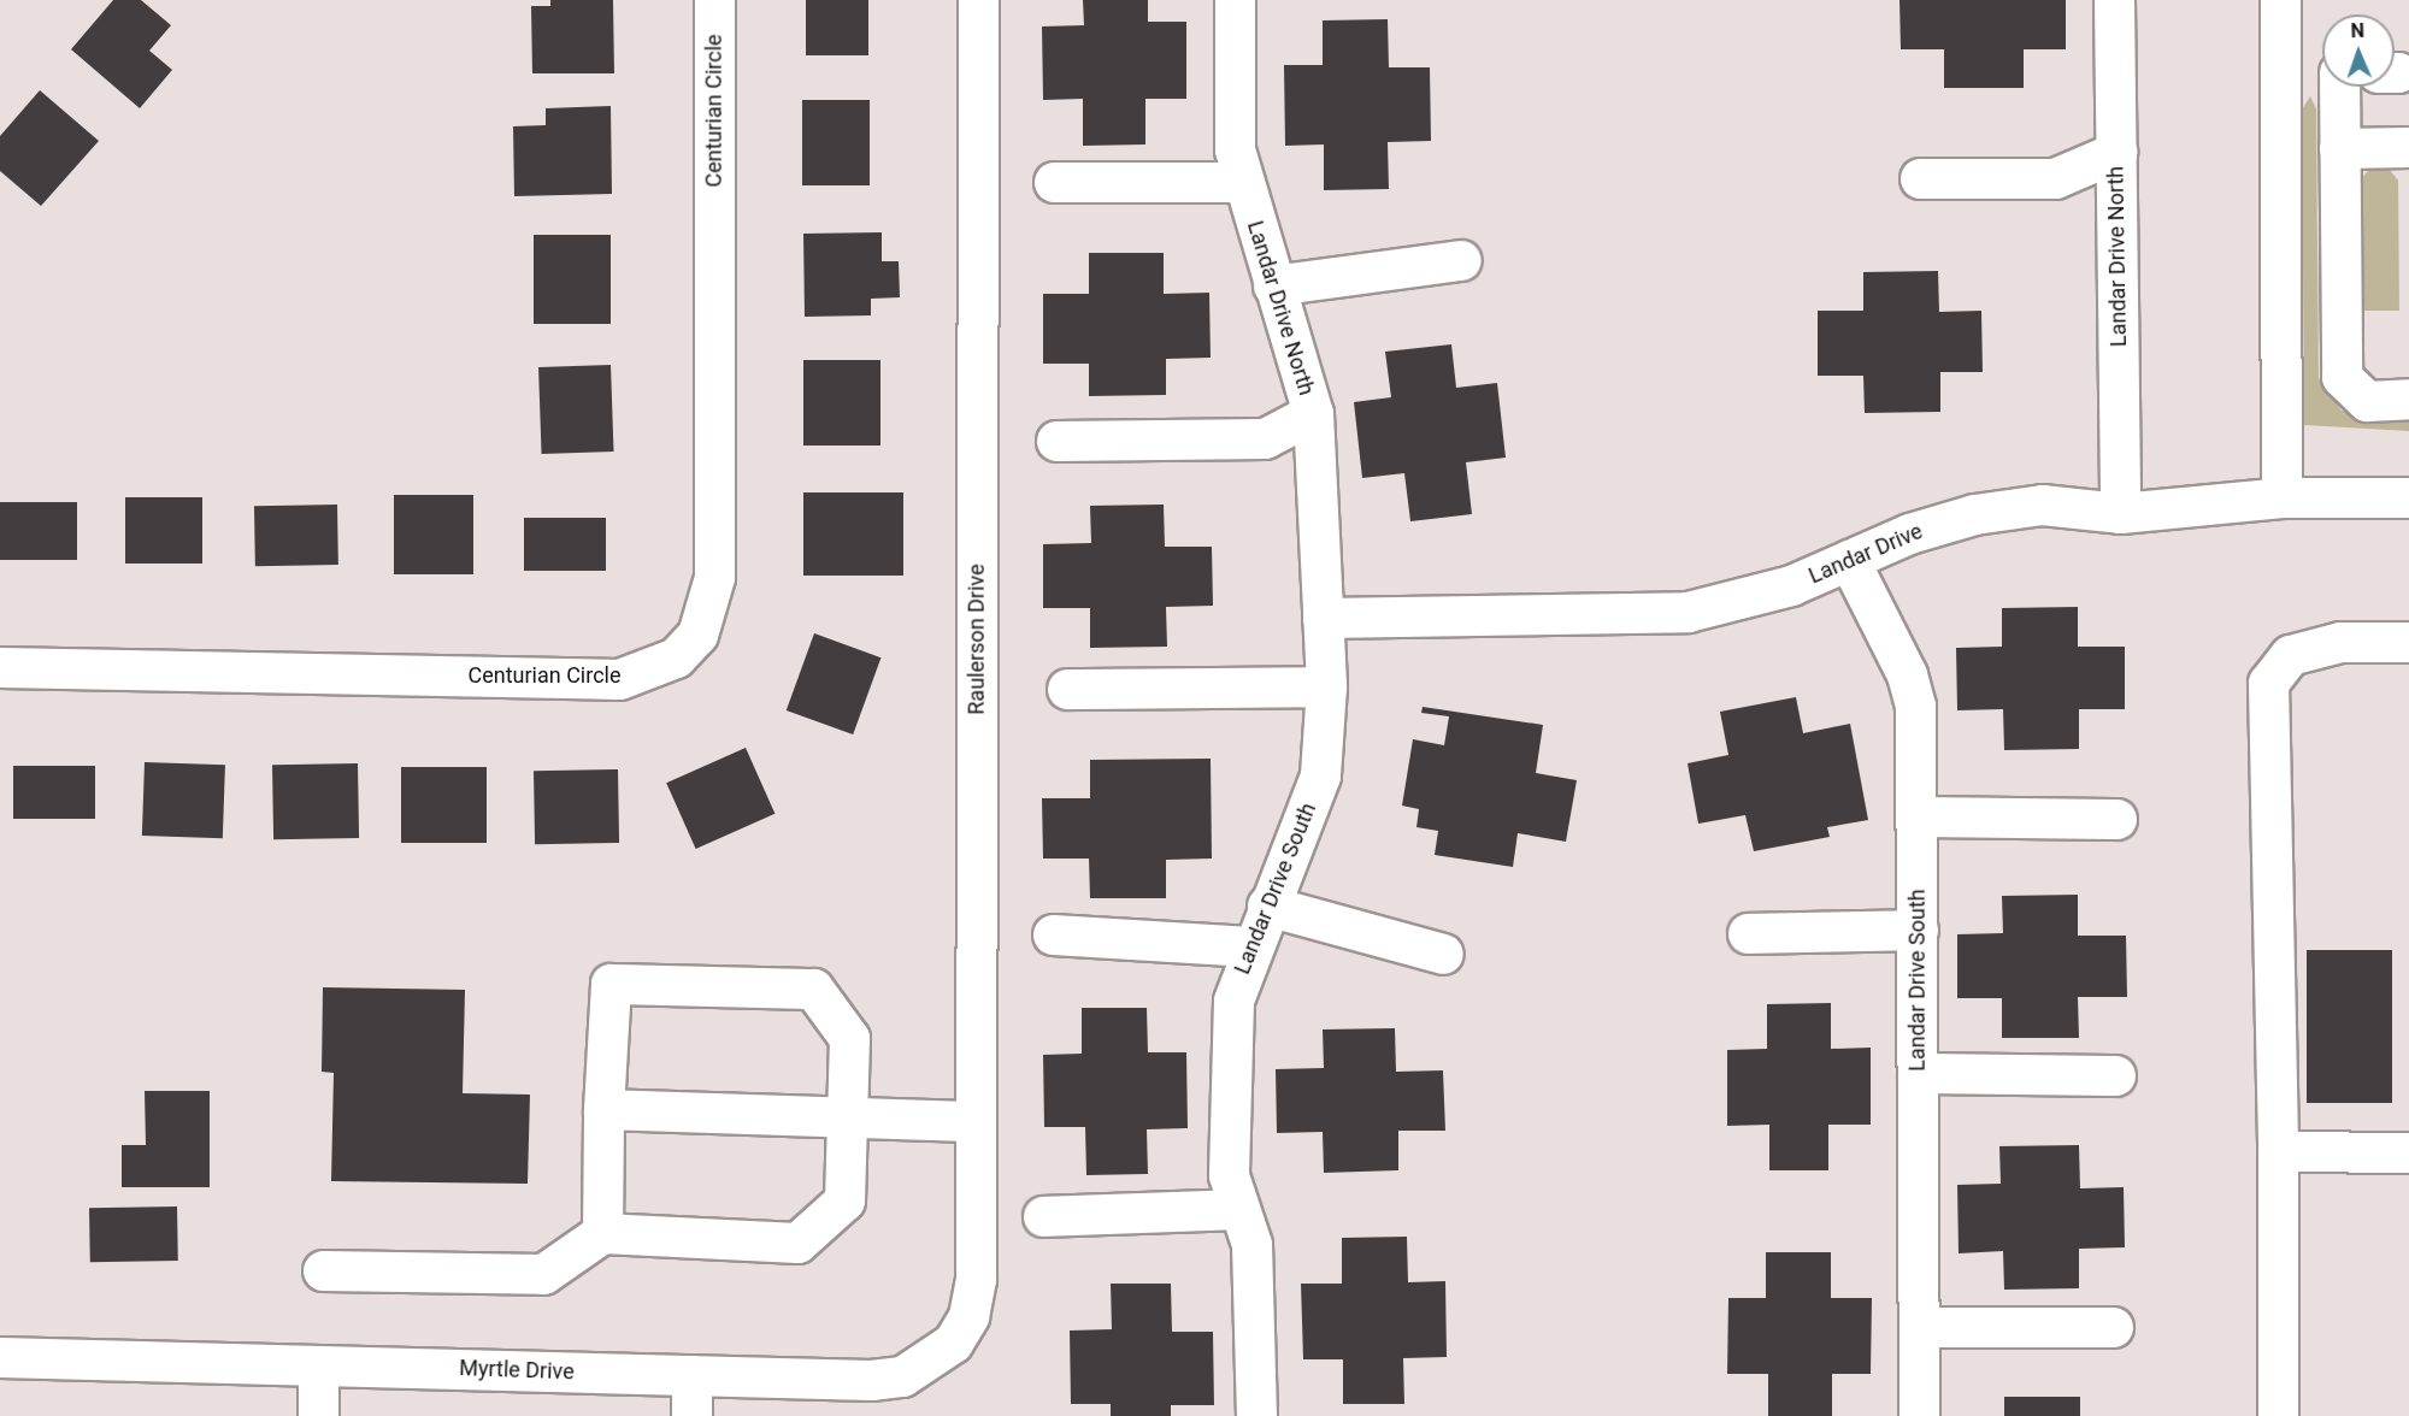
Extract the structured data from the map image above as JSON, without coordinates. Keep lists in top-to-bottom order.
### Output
{
  "streets": {
    "street": [
      "Centurian Circle",
      "Landar Drive North",
      "Landar Drive",
      "Raulerson Drive",
      "Landar Drive South",
      "Myrtle Drive"
    ]
  },
  "crossings": [
    ["Landar Drive North", "Landar Drive"],
    ["Landar Drive North", "Landar Drive South"],
    ["Landar Drive", "Landar Drive South"],
    ["Raulerson Drive", "Myrtle Drive"]
  ],
  "north": "top"
}
